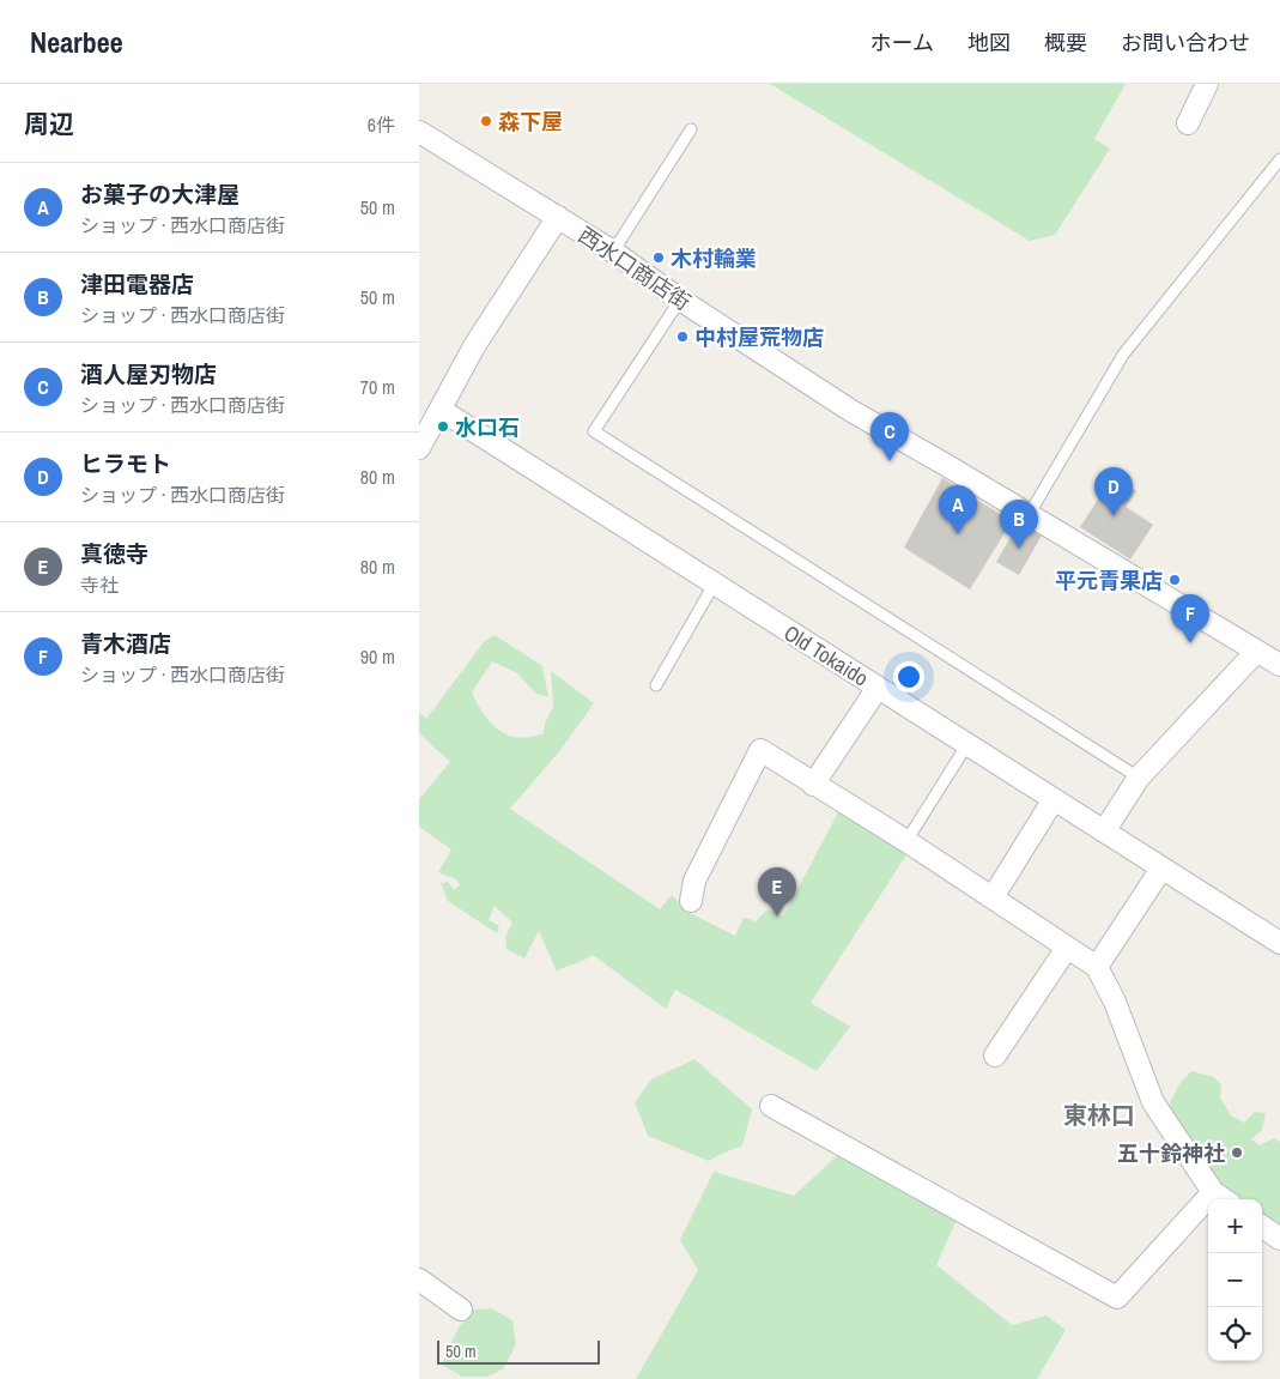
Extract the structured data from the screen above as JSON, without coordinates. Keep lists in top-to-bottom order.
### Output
{
  "streets": {
    "street": ["西水口商店街", "Old Tokaido"]
  },
  "districts": ["東林口"],
  "places": [
    "森下屋",
    "木村輪業",
    "中村屋荒物店",
    "水口石",
    "平元青果店",
    "五十鈴神社"
  ],
  "scale_bar": "50 m",
  "page": {
    "header": "Nearbee",
    "nav": [
      "ホーム",
      "地図",
      "概要",
      "お問い合わせ"
    ],
    "heading": ["周辺", "6件"],
    "list": [
      {
        "mark": "A",
        "name": "お菓子の大津屋",
        "note": "ショップ · 西水口商店街",
        "value": "50 m"
      },
      {
        "mark": "B",
        "name": "津田電器店",
        "note": "ショップ · 西水口商店街",
        "value": "50 m"
      },
      {
        "mark": "C",
        "name": "酒人屋刃物店",
        "note": "ショップ · 西水口商店街",
        "value": "70 m"
      },
      {
        "mark": "D",
        "name": "ヒラモト",
        "note": "ショップ · 西水口商店街",
        "value": "80 m"
      },
      {
        "mark": "E",
        "name": "真徳寺",
        "note": "寺社",
        "value": "80 m"
      },
      {
        "mark": "F",
        "name": "青木酒店",
        "note": "ショップ · 西水口商店街",
        "value": "90 m"
      }
    ],
    "pins": [
      "C",
      "D",
      "A",
      "B",
      "F",
      "E"
    ],
    "map_buttons": ["+", "−"],
    "scale": "50 m"
  }
}
